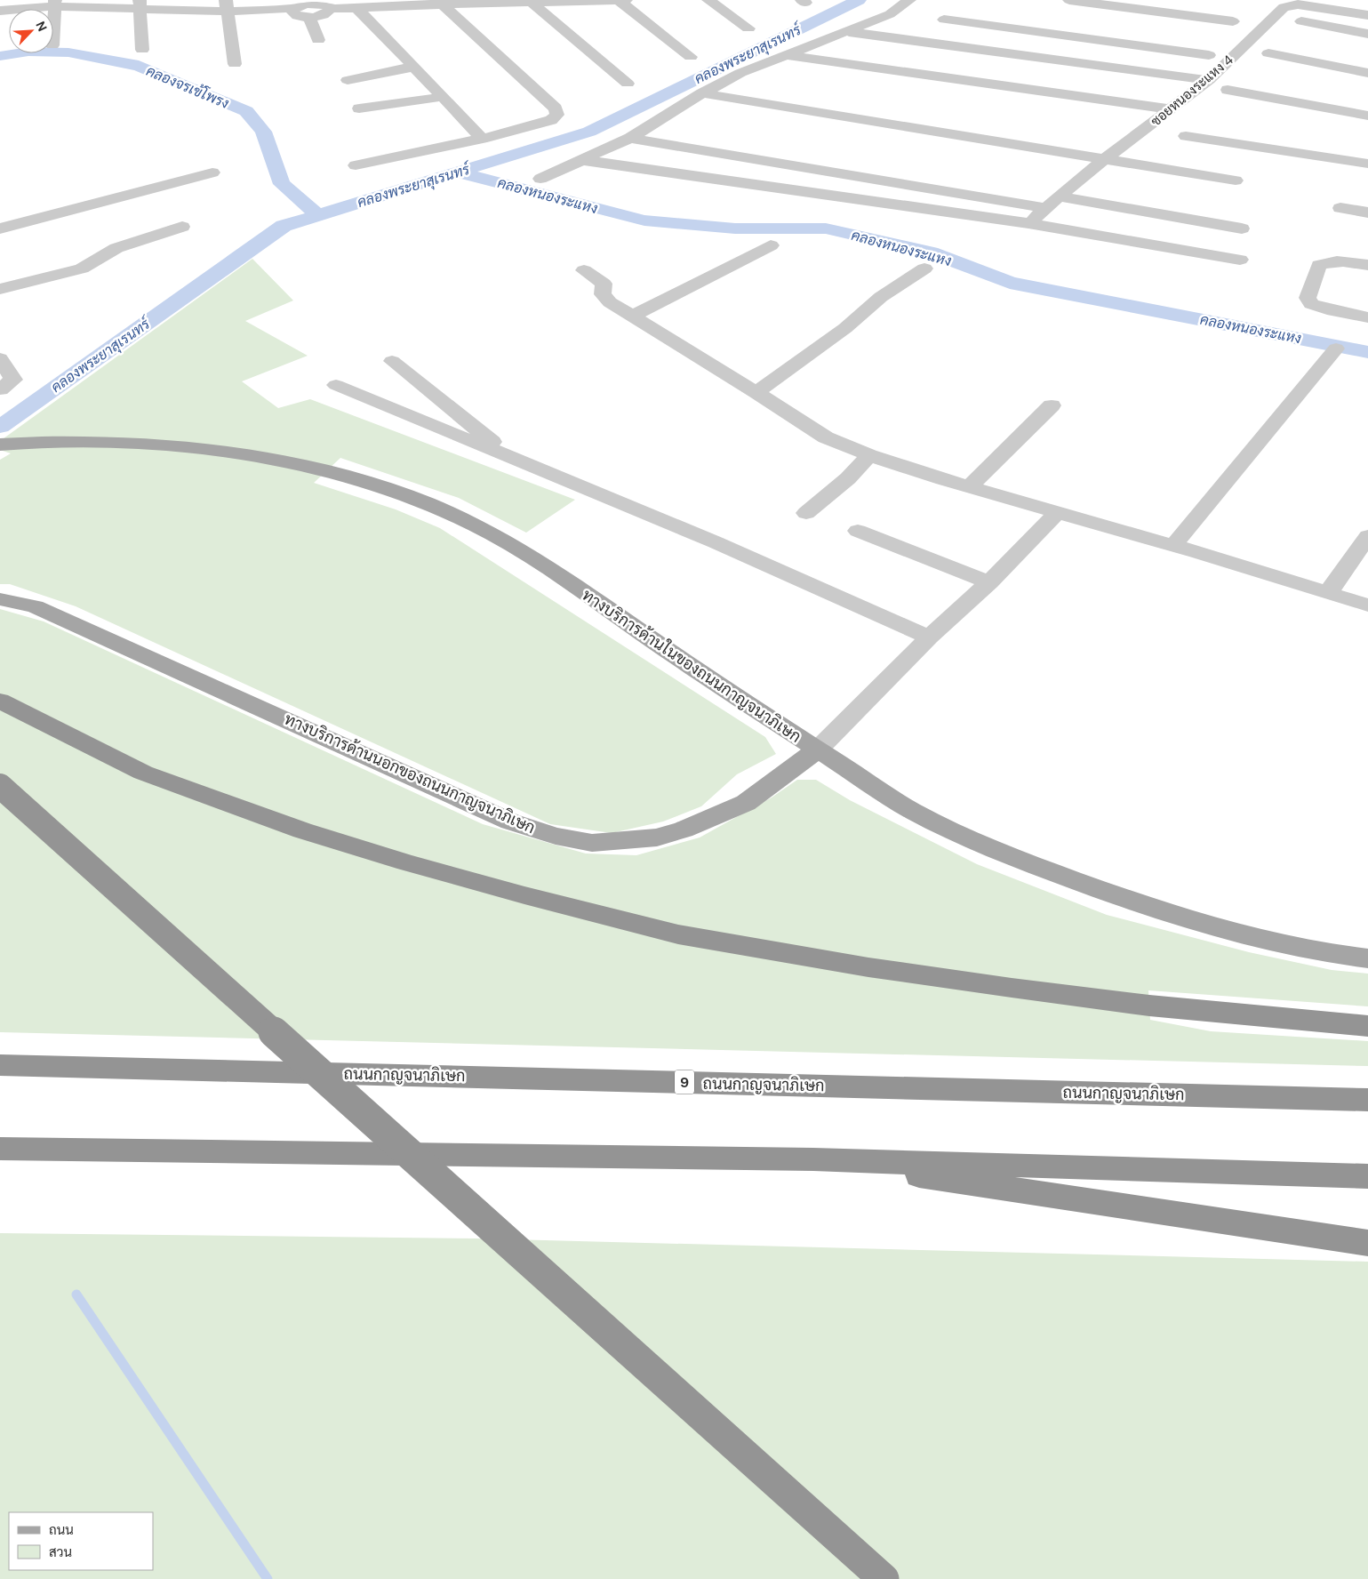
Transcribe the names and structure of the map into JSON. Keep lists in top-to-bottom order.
{
  "streets": {
    "highway": ["ถนนกาญจนาภิเษก", "9"],
    "main road": ["ทางบริการด้านในของถนนกาญจนาภิเษก", "ทางบริการด้านนอกของถนนกาญจนาภิเษก"],
    "street": ["ซอยหนองระแหง 4"]
  },
  "crossings": [
    ["ทางบริการด้านในของถนนกาญจนาภิเษก", "ทางบริการด้านนอกของถนนกาญจนาภิเษก"]
  ],
  "water": ["คลองพระยาสุเรนทร์", "คลองจรเข้โพรง", "คลองหนองระแหง"],
  "legend": ["ถนน", "สวน"],
  "north": "top right"
}
